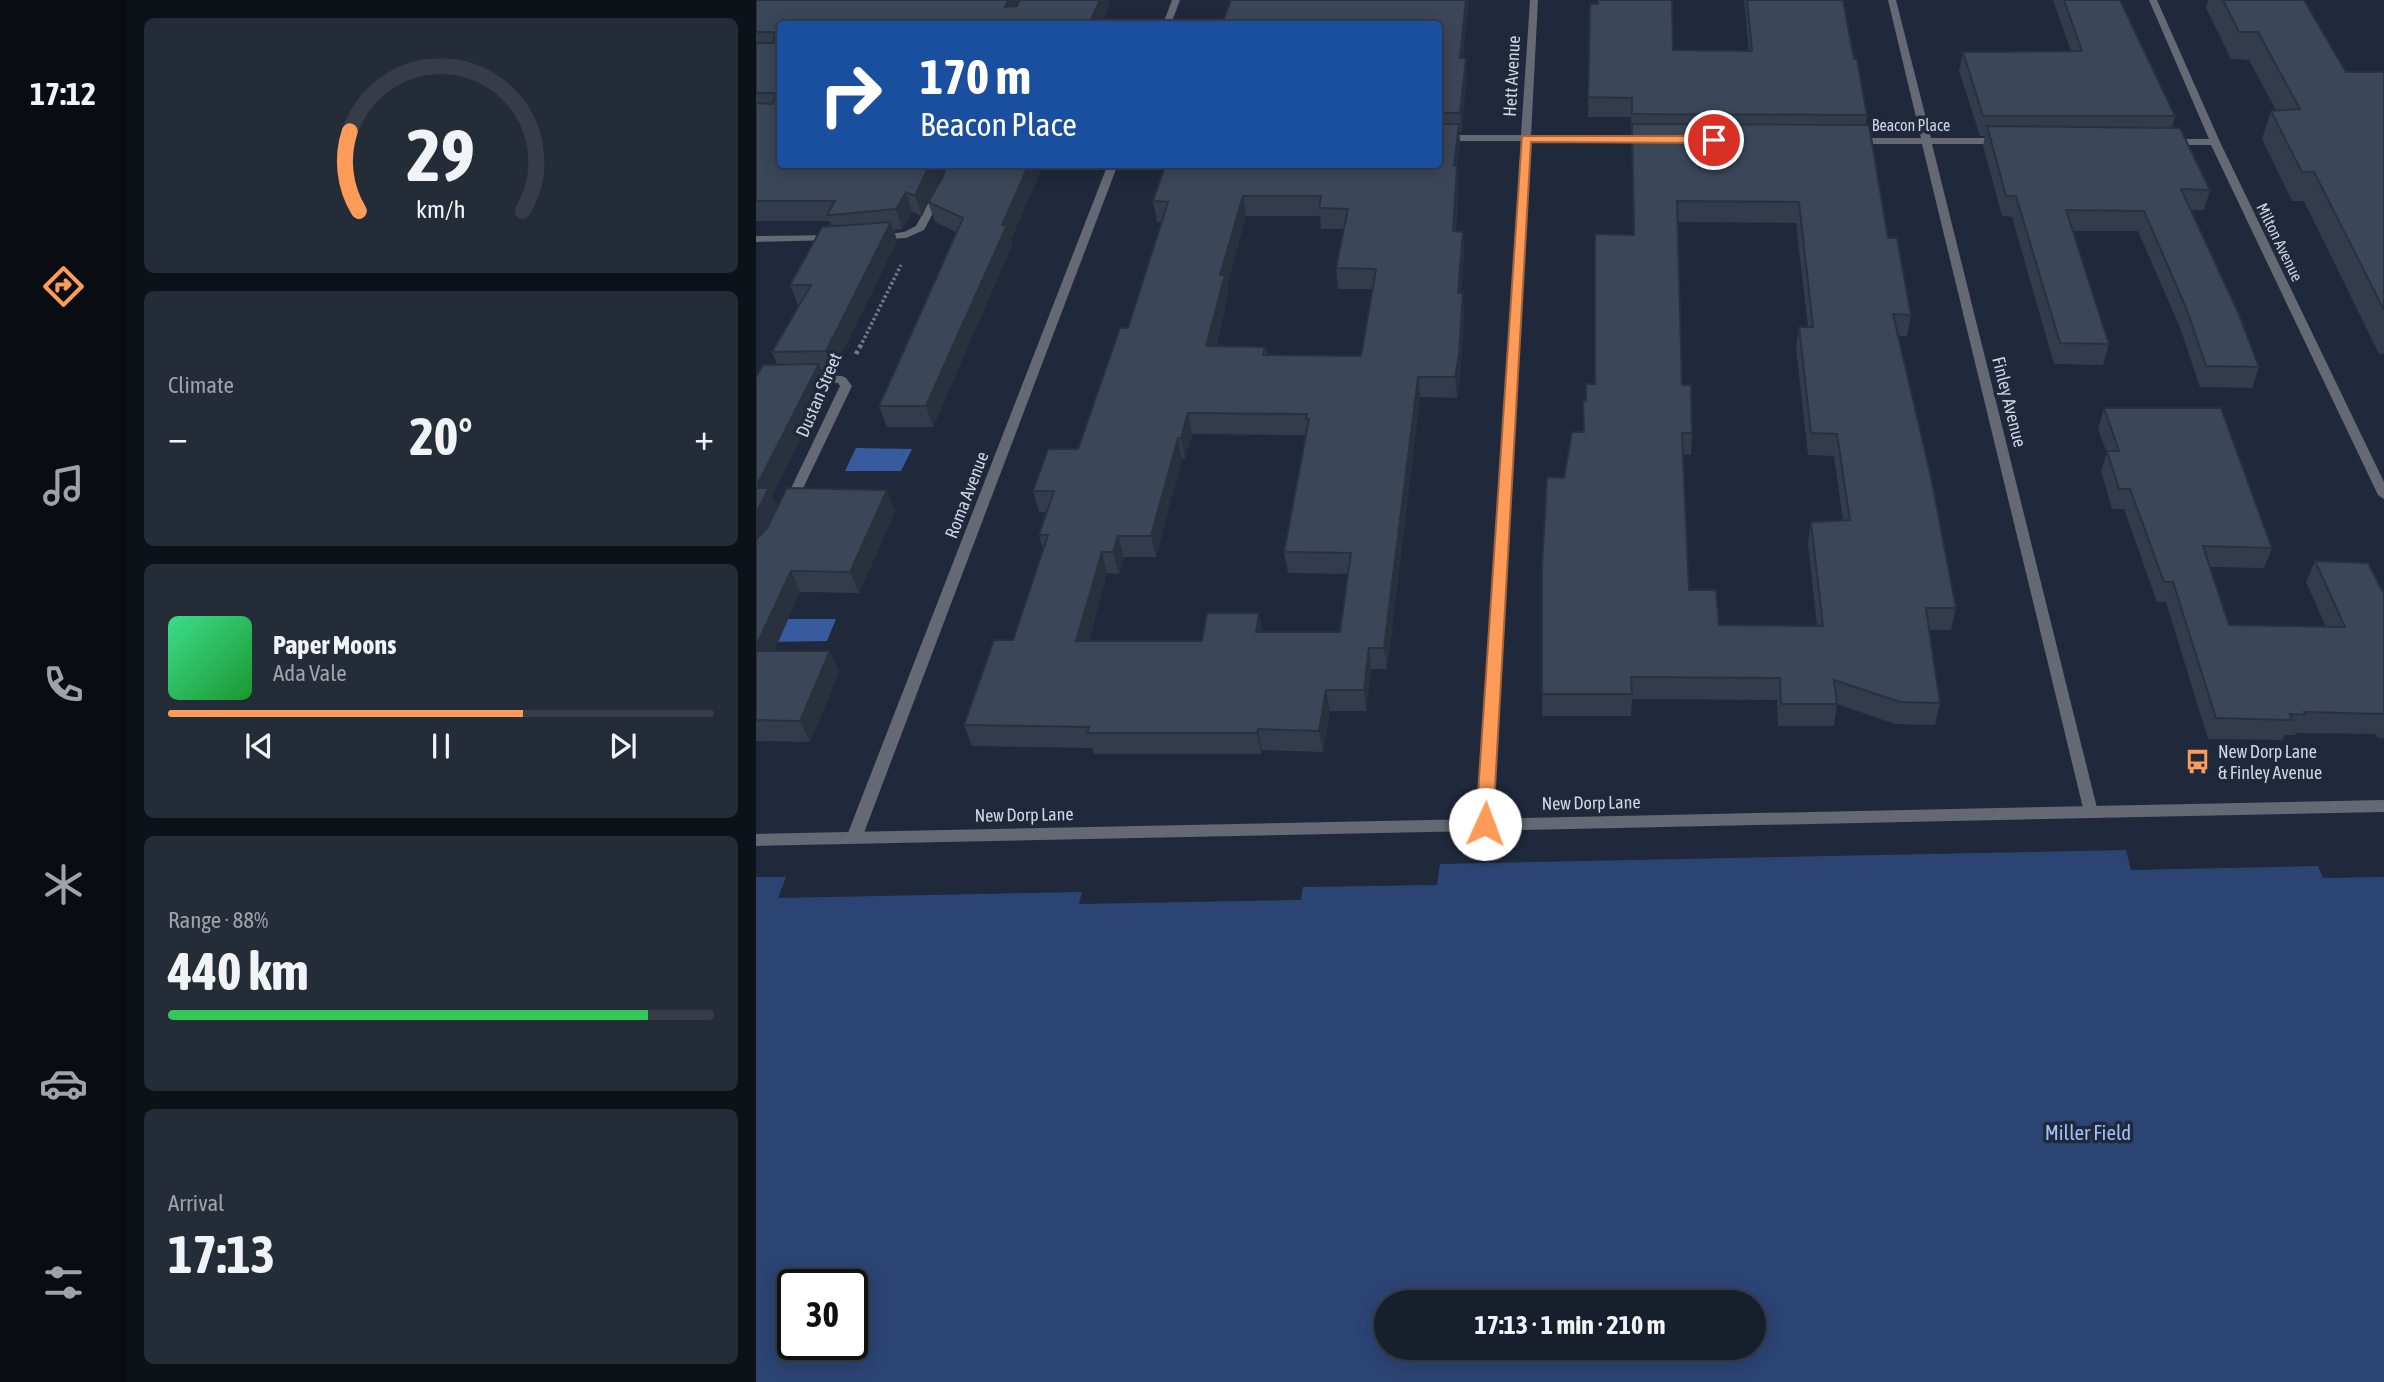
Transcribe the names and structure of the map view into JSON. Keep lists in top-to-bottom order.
{
  "streets": {
    "street": [
      "Hett Avenue",
      "Beacon Place",
      "Milton Avenue",
      "Dustan Street",
      "Finley Avenue",
      "Roma Avenue",
      "New Dorp Lane"
    ]
  },
  "crossings": [
    ["Hett Avenue", "New Dorp Lane"],
    ["Beacon Place", "Finley Avenue"],
    ["Finley Avenue", "New Dorp Lane"],
    ["Roma Avenue", "New Dorp Lane"]
  ],
  "parks": ["Miller Field"],
  "places": {
    "bus stop": ["New Dorp Lane & Finley Avenue"]
  },
  "page": {
    "tabs": "17:12",
    "turn": ["170 m", "Beacon Place"],
    "tile": [
      "Climate",
      ["Range · 88%", "440 km"],
      ["Arrival", "17:13"]
    ],
    "heat": ["−", "20°", "+"],
    "song": ["Paper Moons", "Ada Vale"],
    "limit": "30",
    "trip": "17:13 · 1 min · 210 m",
    "gauge": ["29", "km/h"]
  }
}
